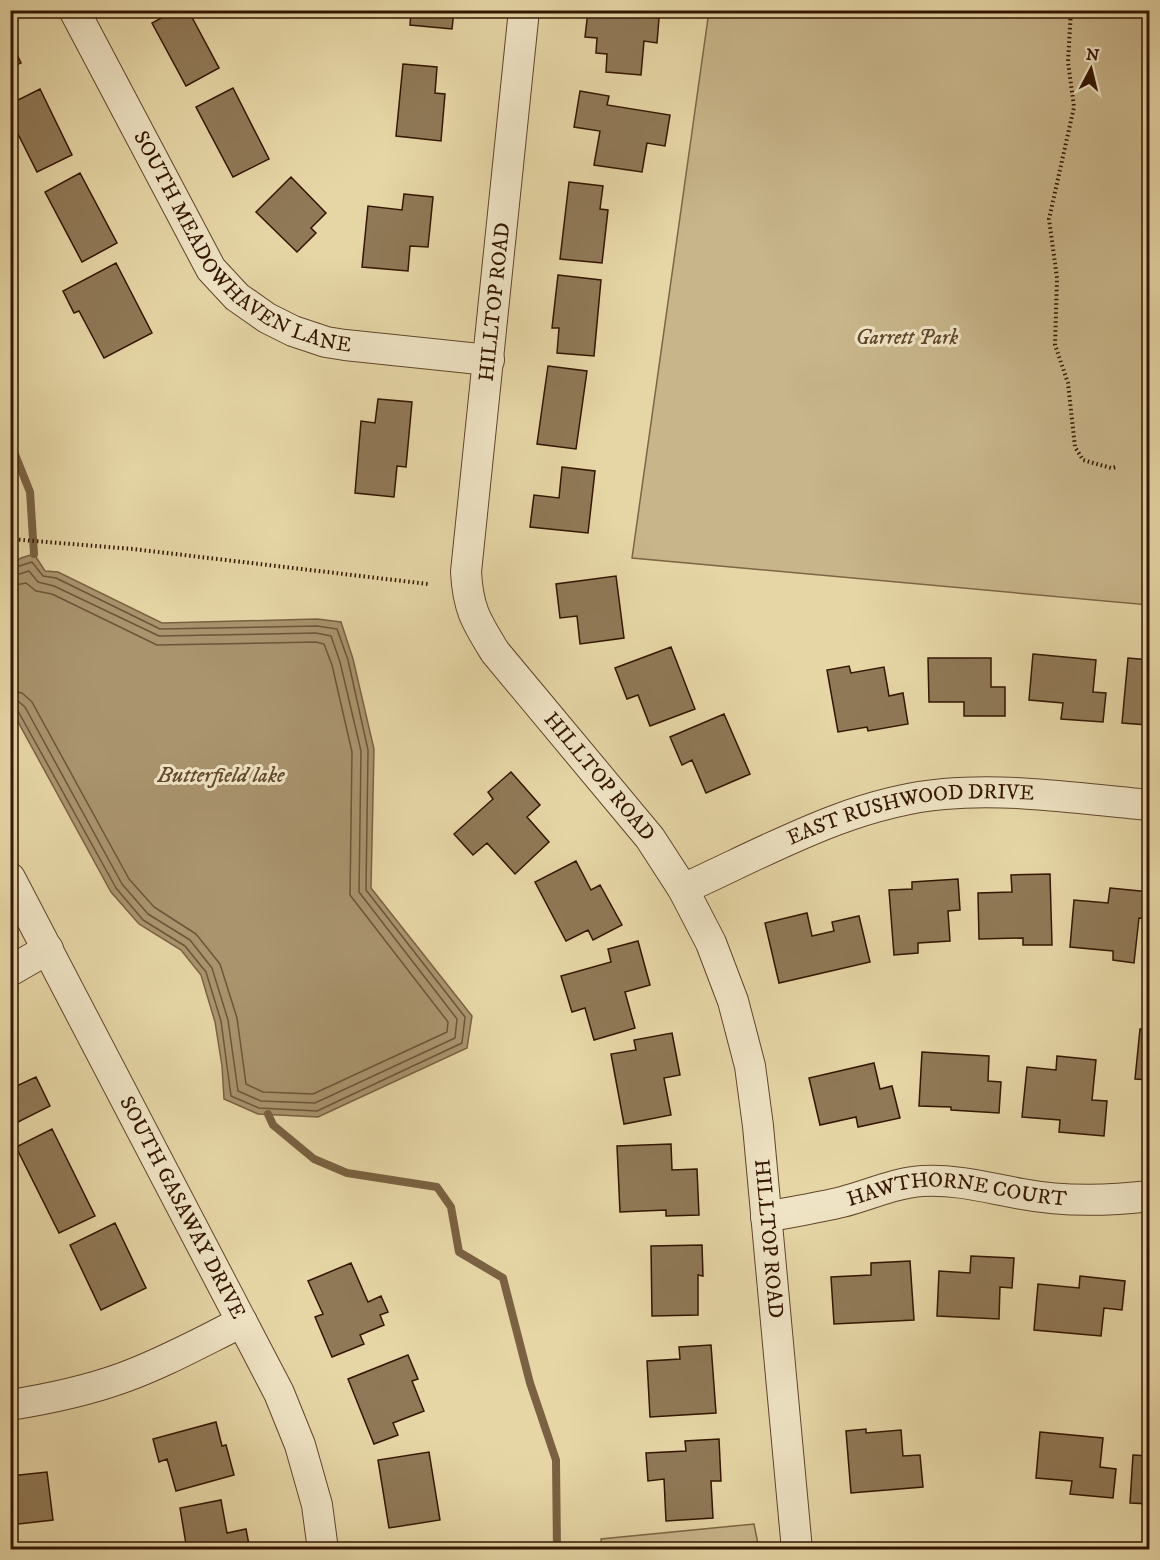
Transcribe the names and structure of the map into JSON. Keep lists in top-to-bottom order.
{
  "streets": {
    "street": [
      "SOUTH MEADOWHAVEN LANE",
      "HILLTOP ROAD",
      "EAST RUSHWOOD DRIVE",
      "HAWTHORNE COURT",
      "SOUTH GASAWAY DRIVE"
    ]
  },
  "crossings": [
    ["SOUTH MEADOWHAVEN LANE", "HILLTOP ROAD"],
    ["HILLTOP ROAD", "EAST RUSHWOOD DRIVE"],
    ["HILLTOP ROAD", "HAWTHORNE COURT"]
  ],
  "water": ["Butterfield lake"],
  "parks": ["Garrett Park"],
  "north": "top"
}
